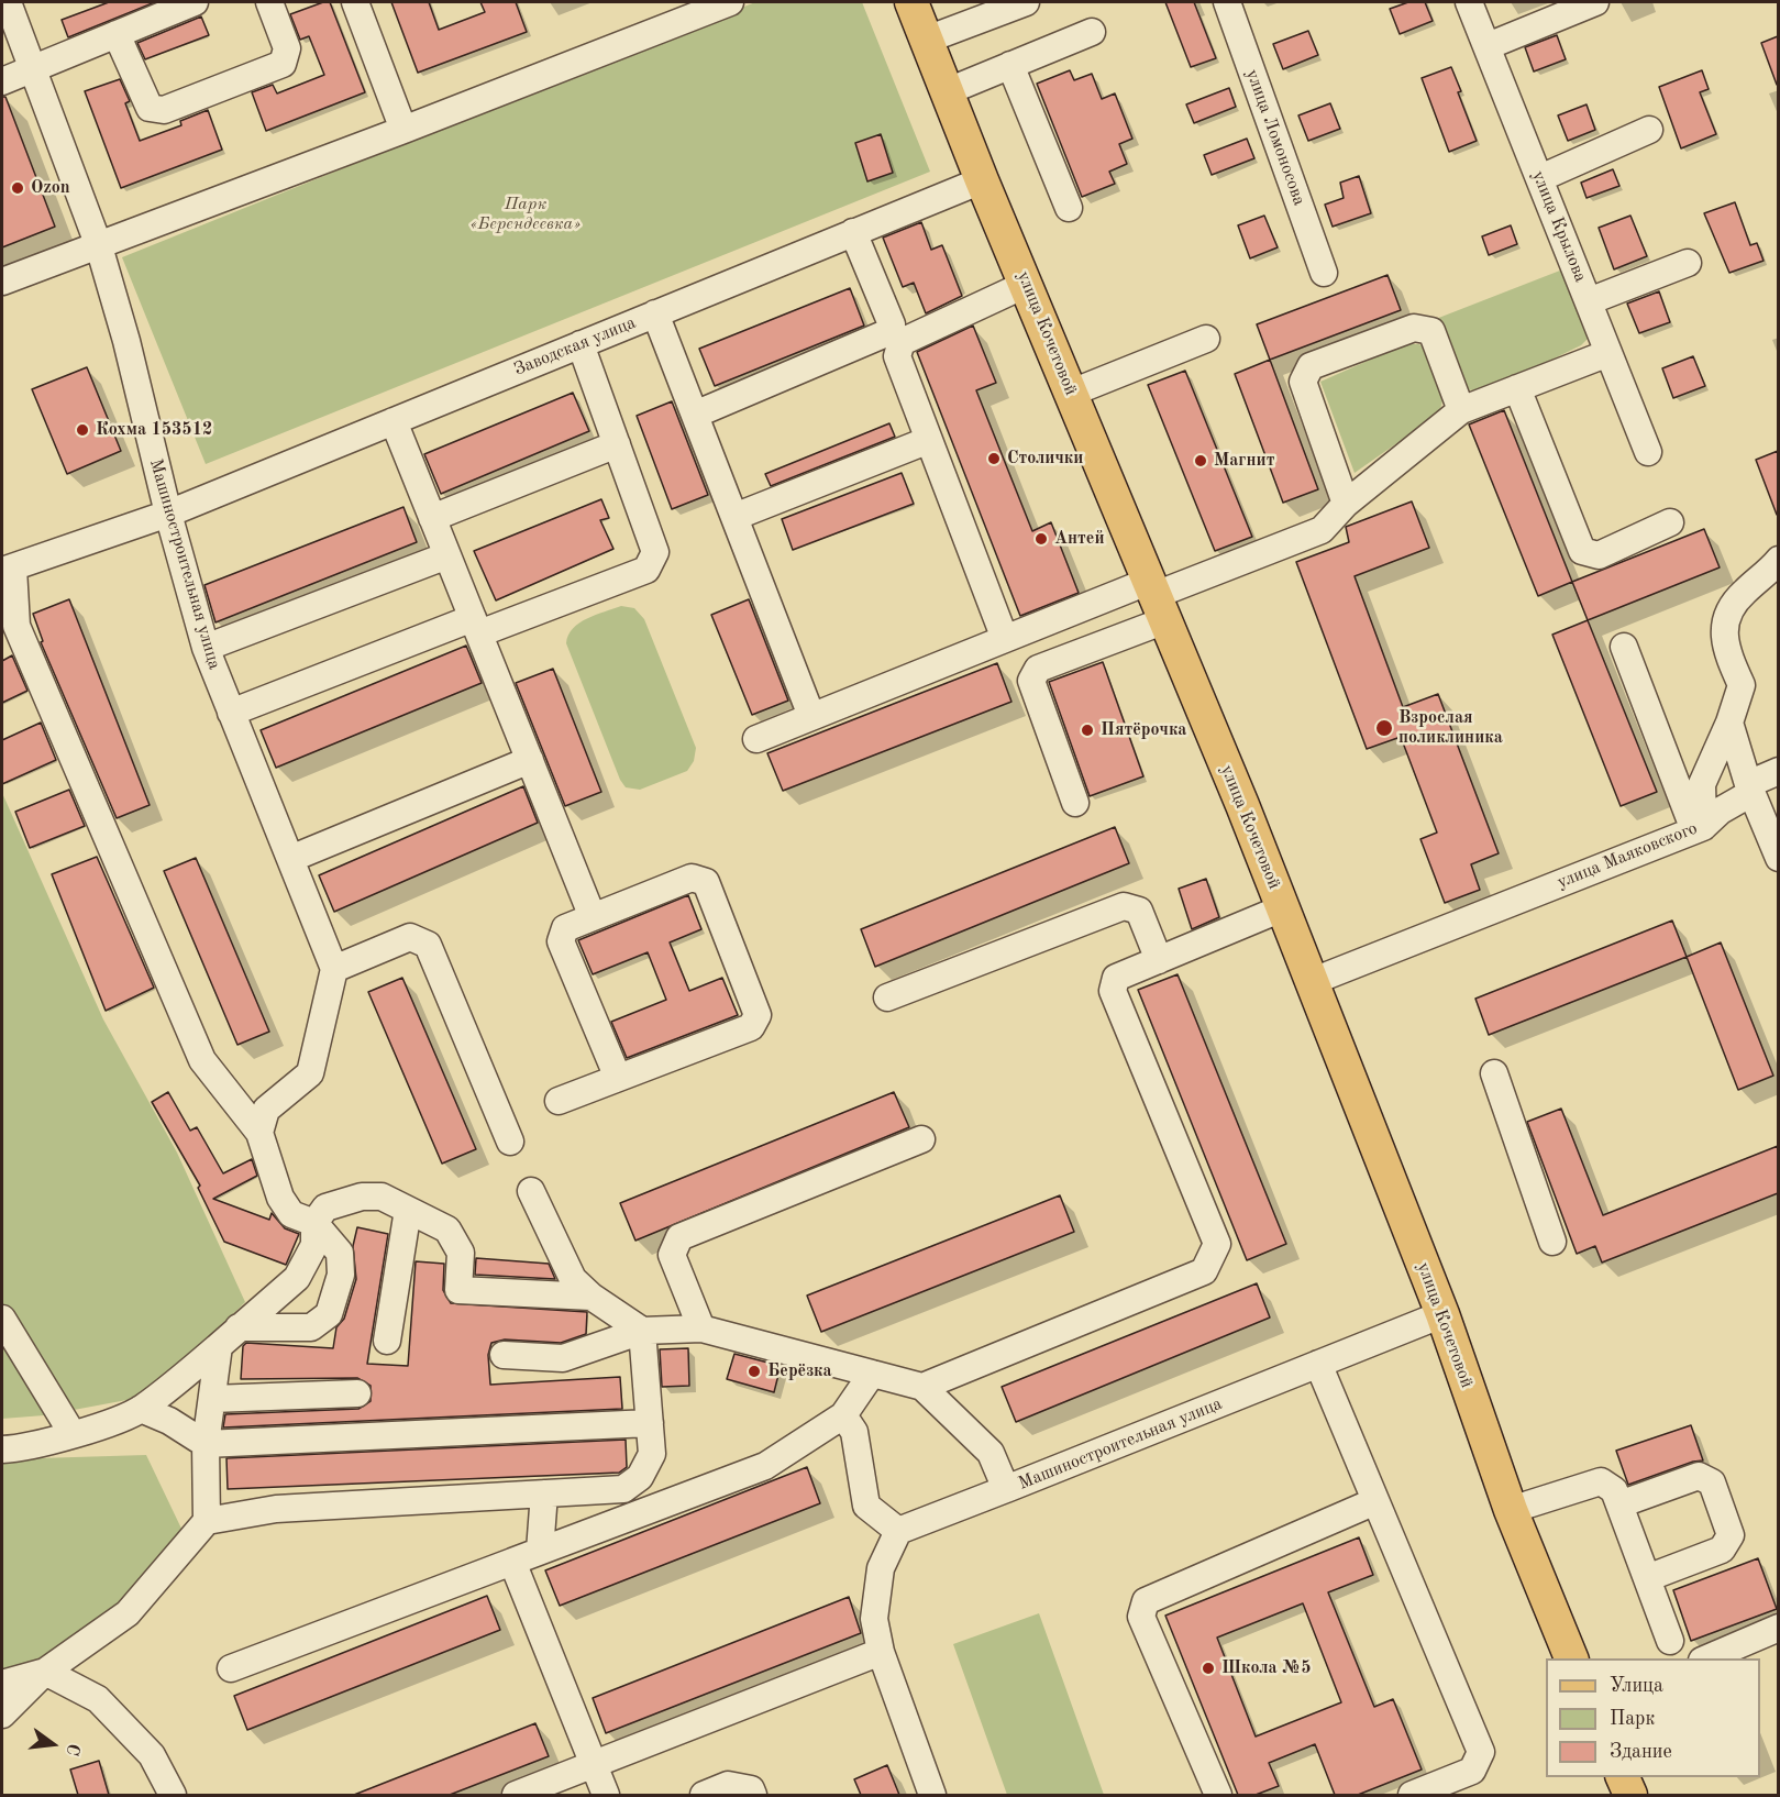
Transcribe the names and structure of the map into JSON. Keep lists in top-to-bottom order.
{
  "streets": {
    "main road": ["улица Кочетовой"],
    "street": [
      "улица Ломоносова",
      "улица Крылова",
      "Заводская улица",
      "Машиностроительная улица",
      "улица Маяковского"
    ]
  },
  "crossings": [
    ["улица Кочетовой", "Заводская улица"],
    ["улица Кочетовой", "Машиностроительная улица"],
    ["улица Кочетовой", "улица Маяковского"],
    ["Заводская улица", "Машиностроительная улица"]
  ],
  "parks": ["Парк «Берендеевка»"],
  "places": [
    "Ozon",
    "Кохма 153512",
    "Столички",
    "Магнит",
    "Антей",
    "Взрослая поликлиника",
    "Пятёрочка",
    "Берёзка",
    "Школа №5"
  ],
  "legend": ["Улица", "Парк", "Здание"],
  "north": "right"
}
